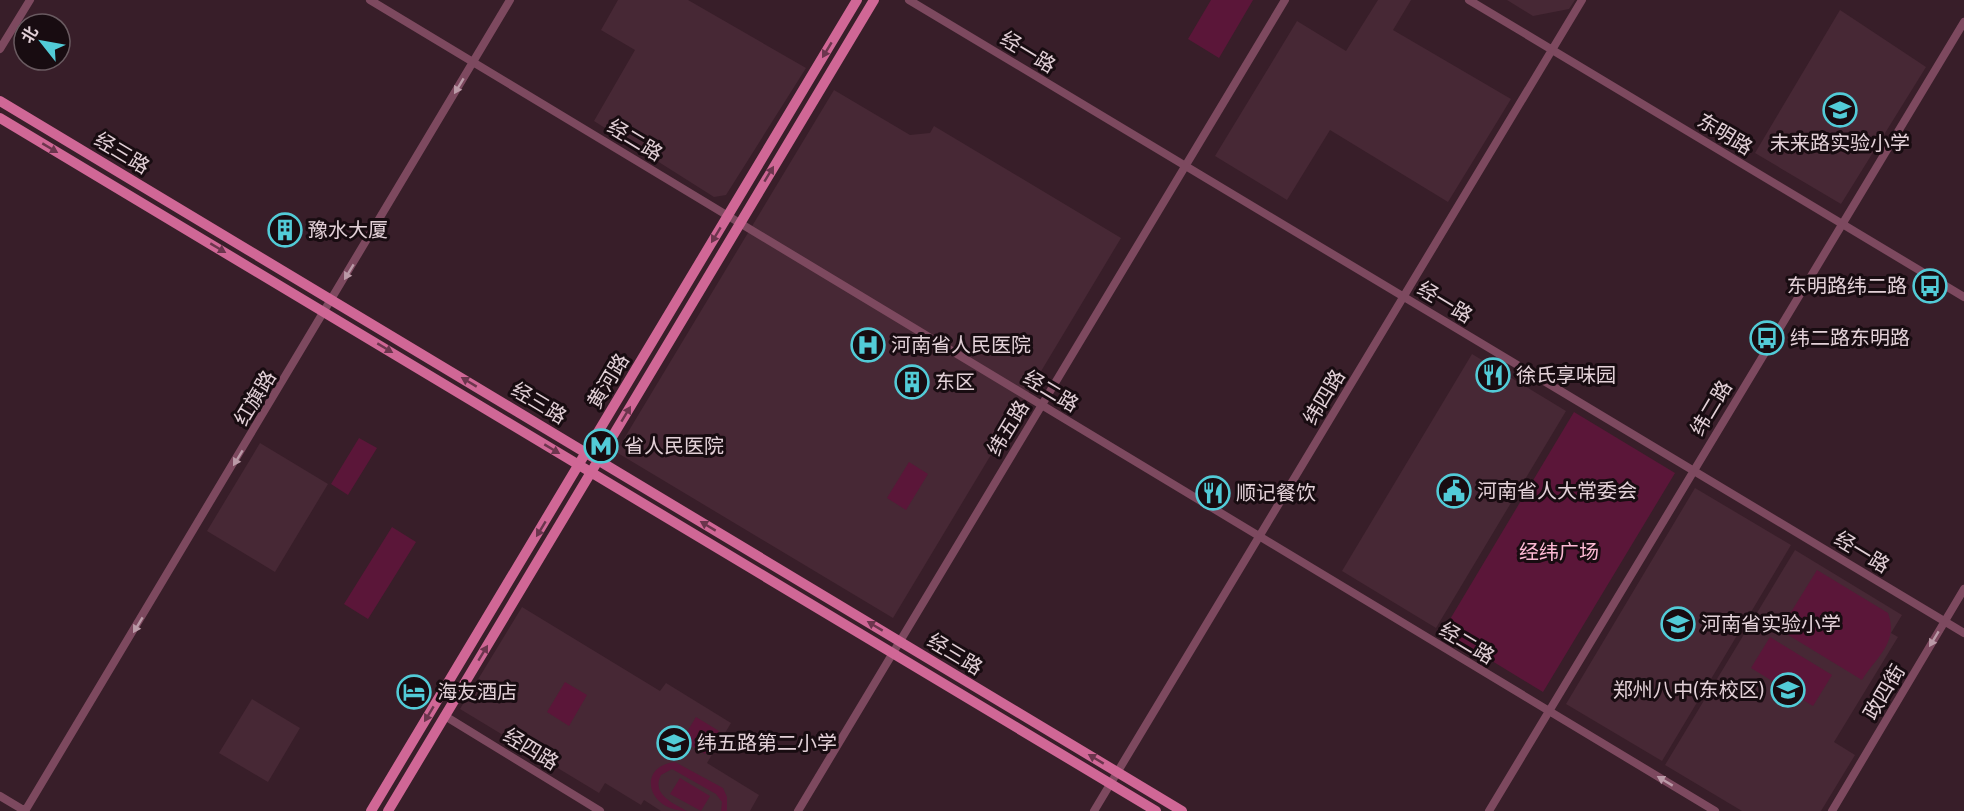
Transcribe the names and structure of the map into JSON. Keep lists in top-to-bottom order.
{
  "streets": {
    "main road": ["经三路", "黄河路"],
    "street": [
      "经一路",
      "东明路",
      "经二路",
      "纬四路",
      "红旗路",
      "纬二路",
      "纬五路",
      "政四街",
      "经四路"
    ]
  },
  "crossings": [
    ["经一路", "纬四路"],
    ["经一路", "纬二路"],
    ["经一路", "纬五路"],
    ["经一路", "政四街"],
    ["东明路", "纬四路"],
    ["东明路", "纬二路"],
    ["经二路", "黄河路"],
    ["经二路", "纬四路"],
    ["经二路", "红旗路"],
    ["经二路", "纬二路"],
    ["经二路", "纬五路"],
    ["经三路", "黄河路"],
    ["经三路", "纬四路"],
    ["经三路", "红旗路"],
    ["经三路", "纬五路"],
    ["黄河路", "经四路"]
  ],
  "one_way": ["红旗路", "政四街"],
  "parks": ["经纬广场"],
  "places": {
    "school or university": [
      "未来路实验小学",
      "河南省实验小学",
      "郑州八中(东校区)",
      "纬五路第二小学"
    ],
    "building": ["豫水大厦", "东区"],
    "bus stop": ["东明路纬二路", "纬二路东明路"],
    "hospital": ["河南省人民医院"],
    "restaurant": ["徐氏享味园", "顺记餐饮"],
    "metro station": ["省人民医院"],
    "public building": ["河南省人大常委会"],
    "hotel": ["海友酒店"]
  },
  "north": "top left"
}
